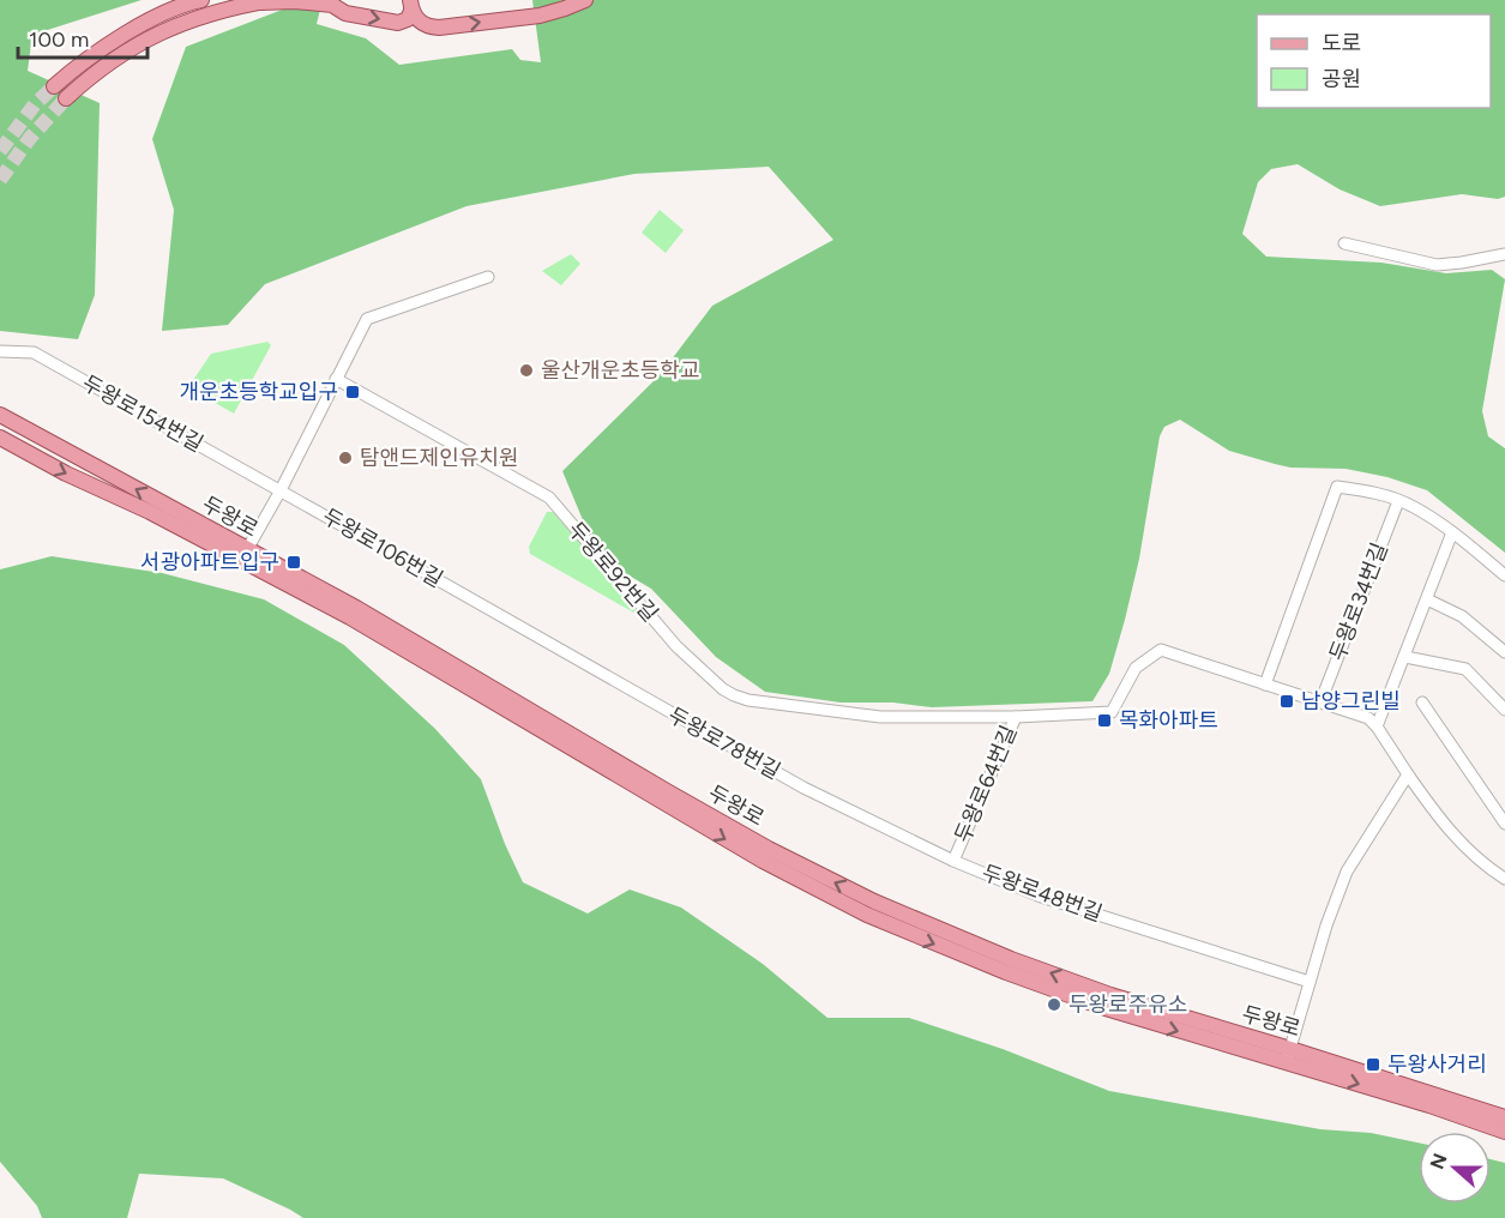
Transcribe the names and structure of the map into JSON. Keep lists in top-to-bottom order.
{
  "streets": {
    "main road": ["두왕로"],
    "street": [
      "두왕로154번길",
      "두왕로106번길",
      "두왕로92번길",
      "두왕로34번길",
      "두왕로78번길",
      "두왕로64번길",
      "두왕로48번길"
    ]
  },
  "crossings": [
    ["두왕로154번길", "두왕로106번길"],
    ["두왕로106번길", "두왕로78번길"],
    ["두왕로92번길", "두왕로64번길"],
    ["두왕로78번길", "두왕로64번길"],
    ["두왕로64번길", "두왕로48번길"]
  ],
  "places": {
    "other": ["울산개운초등학교", "탐앤드제인유치원", "두왕로주유소"],
    "transit": [
      "개운초등학교입구",
      "서광아파트입구",
      "남양그린빌",
      "목화아파트",
      "두왕사거리"
    ]
  },
  "legend": ["도로", "공원"],
  "scale_bar": "100 m",
  "north": "left"
}
